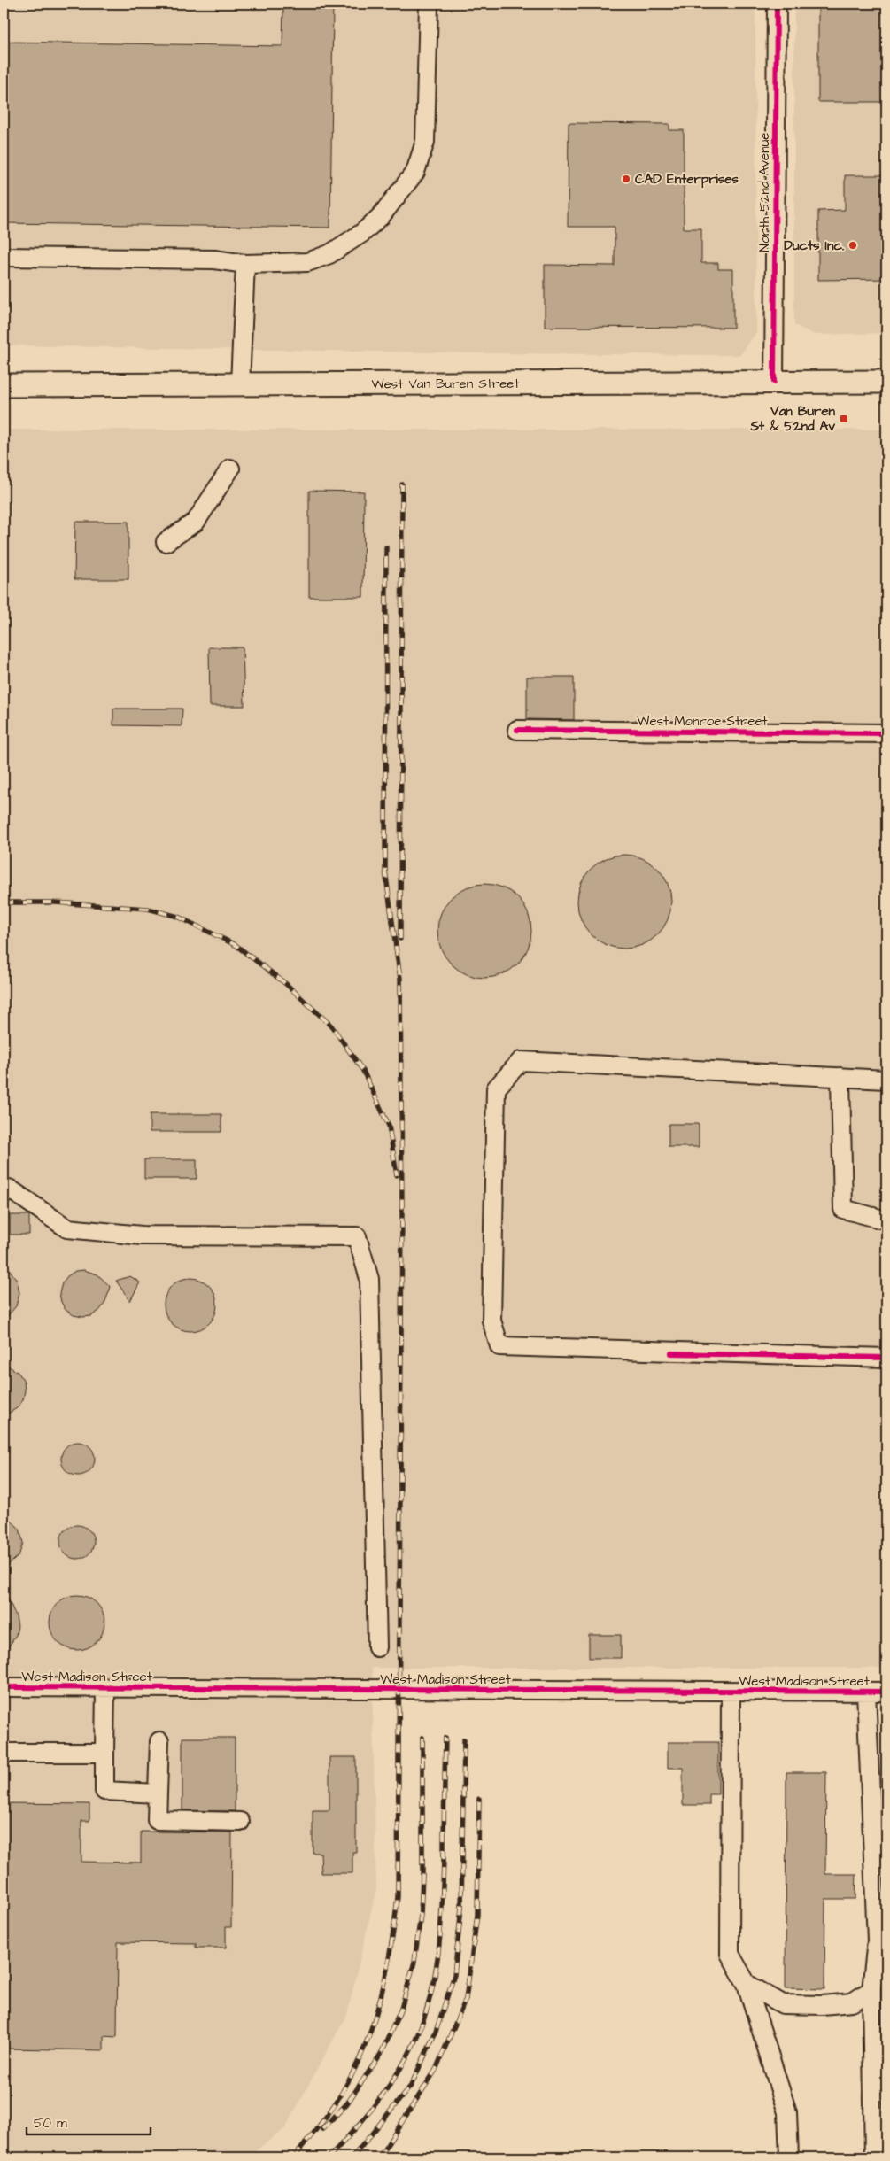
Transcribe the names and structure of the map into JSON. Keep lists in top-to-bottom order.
{
  "streets": {
    "main road": ["West Van Buren Street"],
    "street": ["North 52nd Avenue", "West Monroe Street", "West Madison Street"]
  },
  "crossings": [
    ["North 52nd Avenue", "West Van Buren Street"]
  ],
  "places": {
    "other": ["CAD Enterprises", "Ducts Inc."],
    "transit": ["Van Buren St & 52nd Av"]
  },
  "scale_bar": "50 m"
}
